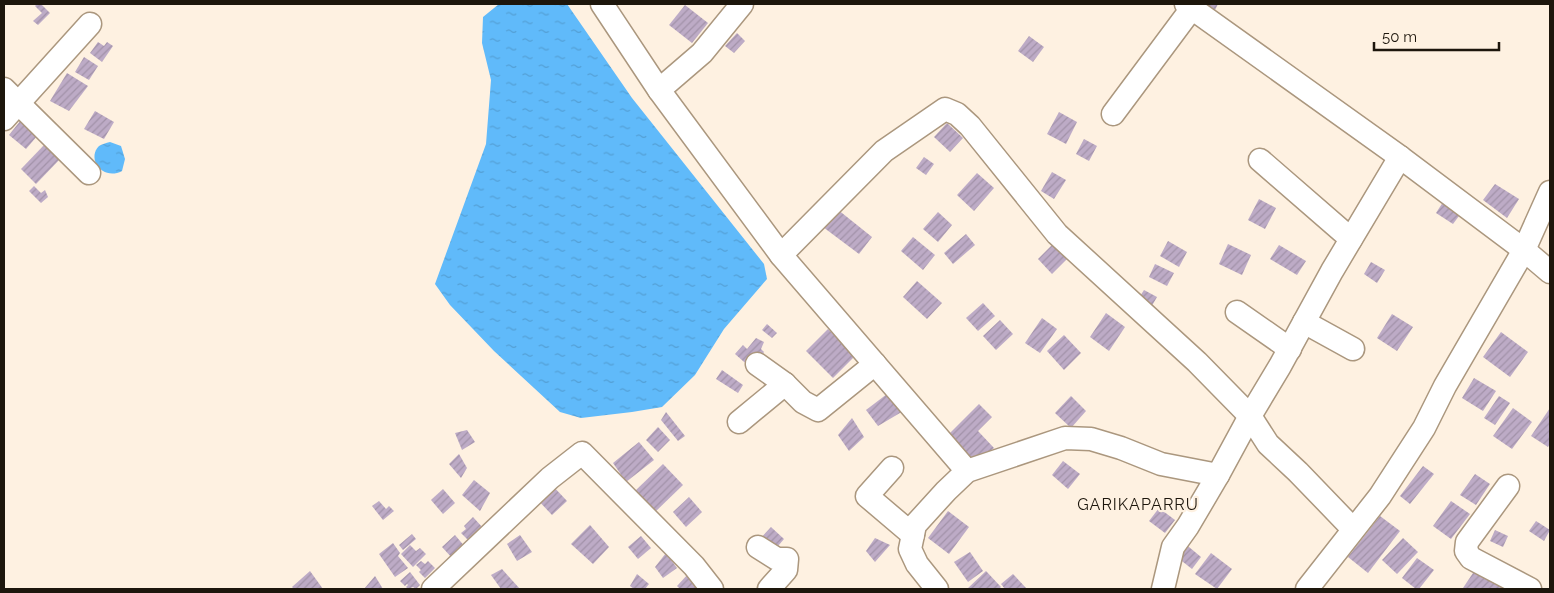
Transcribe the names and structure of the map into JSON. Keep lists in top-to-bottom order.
{
  "districts": ["GARIKAPARRU"],
  "scale_bar": "50 m"
}
